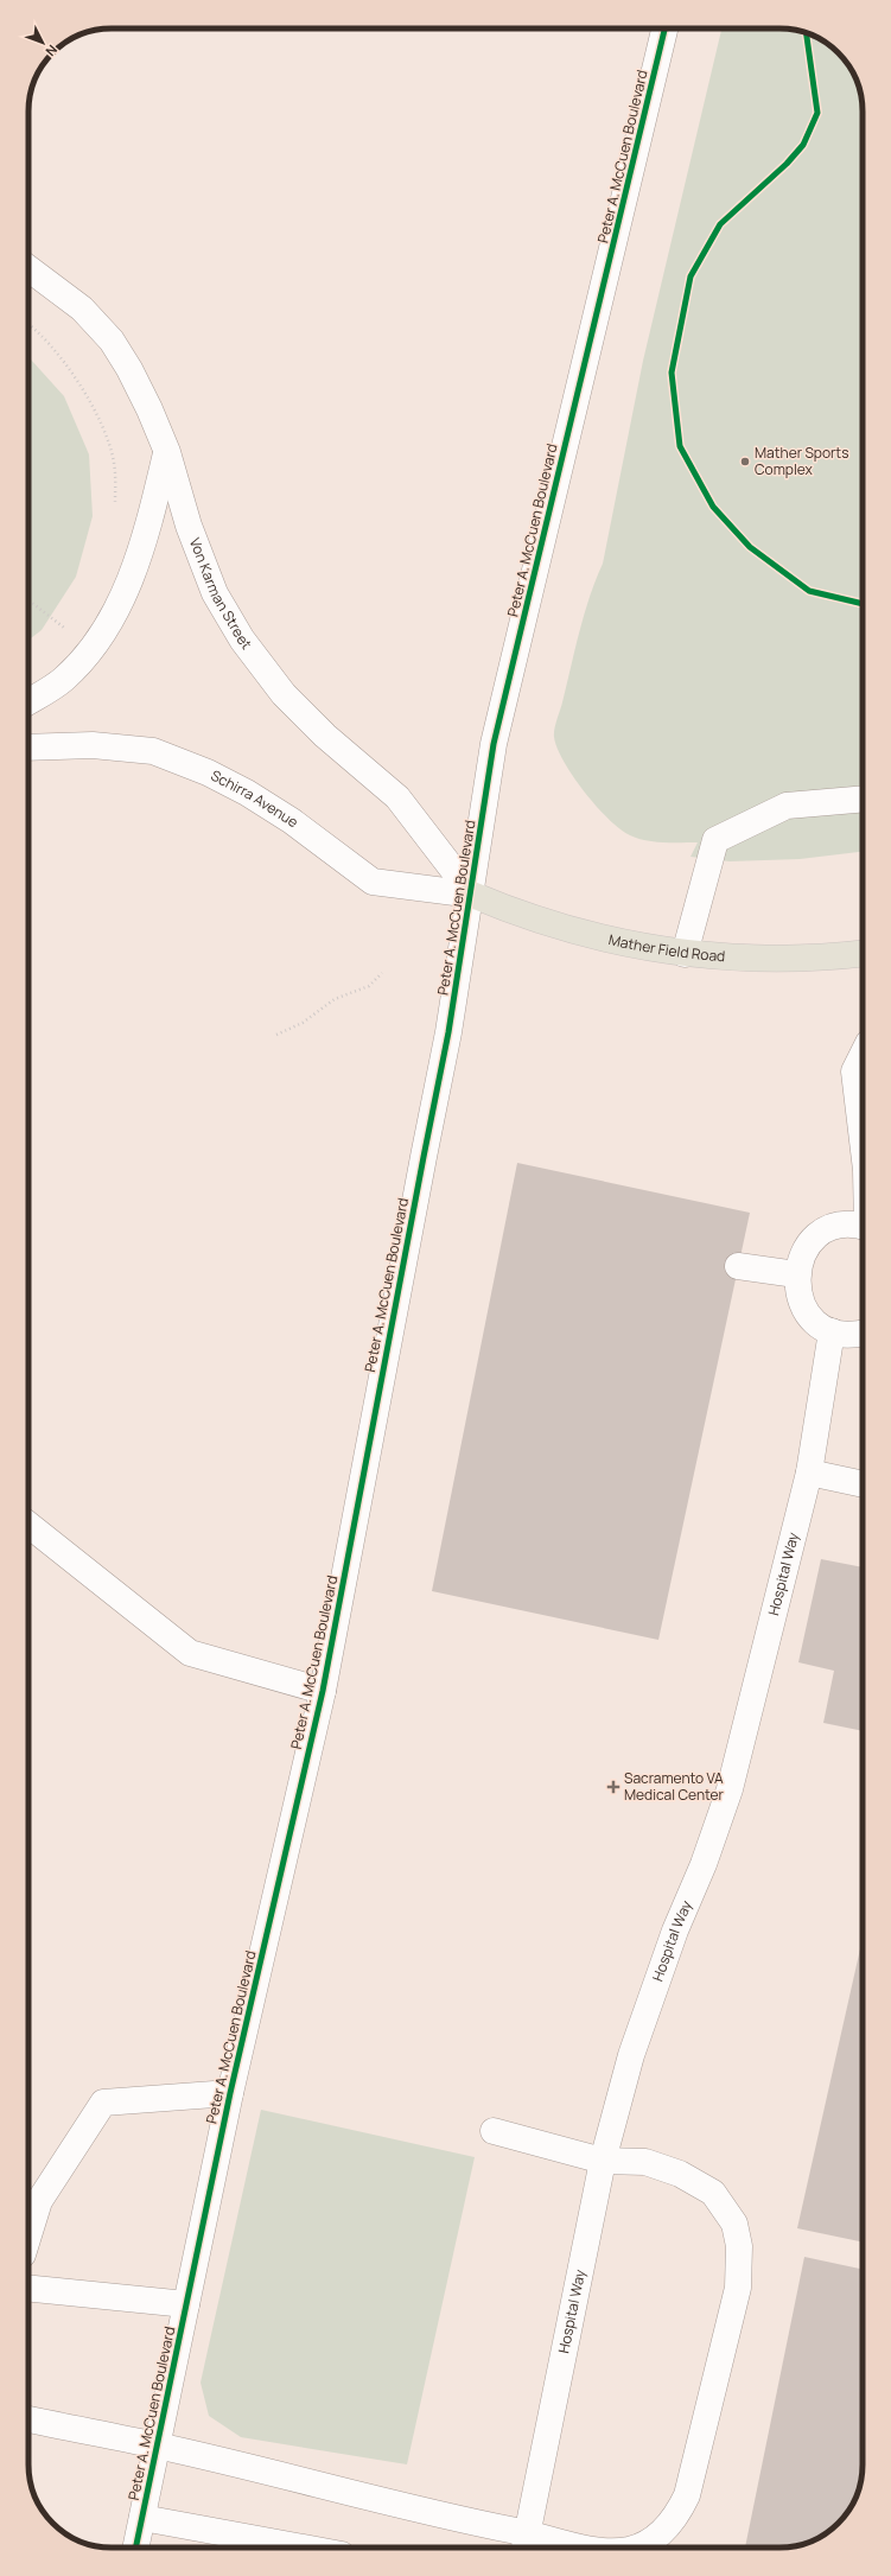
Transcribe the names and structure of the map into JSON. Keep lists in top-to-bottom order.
{
  "streets": {
    "main road": ["Mather Field Road"],
    "street": [
      "Peter A. McCuen Boulevard",
      "Von Karman Street",
      "Schirra Avenue",
      "Hospital Way"
    ]
  },
  "crossings": [
    ["Peter A. McCuen Boulevard", "Von Karman Street"],
    ["Peter A. McCuen Boulevard", "Schirra Avenue"],
    ["Peter A. McCuen Boulevard", "Mather Field Road"],
    ["Von Karman Street", "Schirra Avenue"],
    ["Von Karman Street", "Mather Field Road"],
    ["Schirra Avenue", "Mather Field Road"]
  ],
  "places": {
    "other": ["Mather Sports Complex"],
    "health": ["Sacramento VA Medical Center"]
  },
  "north": "bottom right"
}
